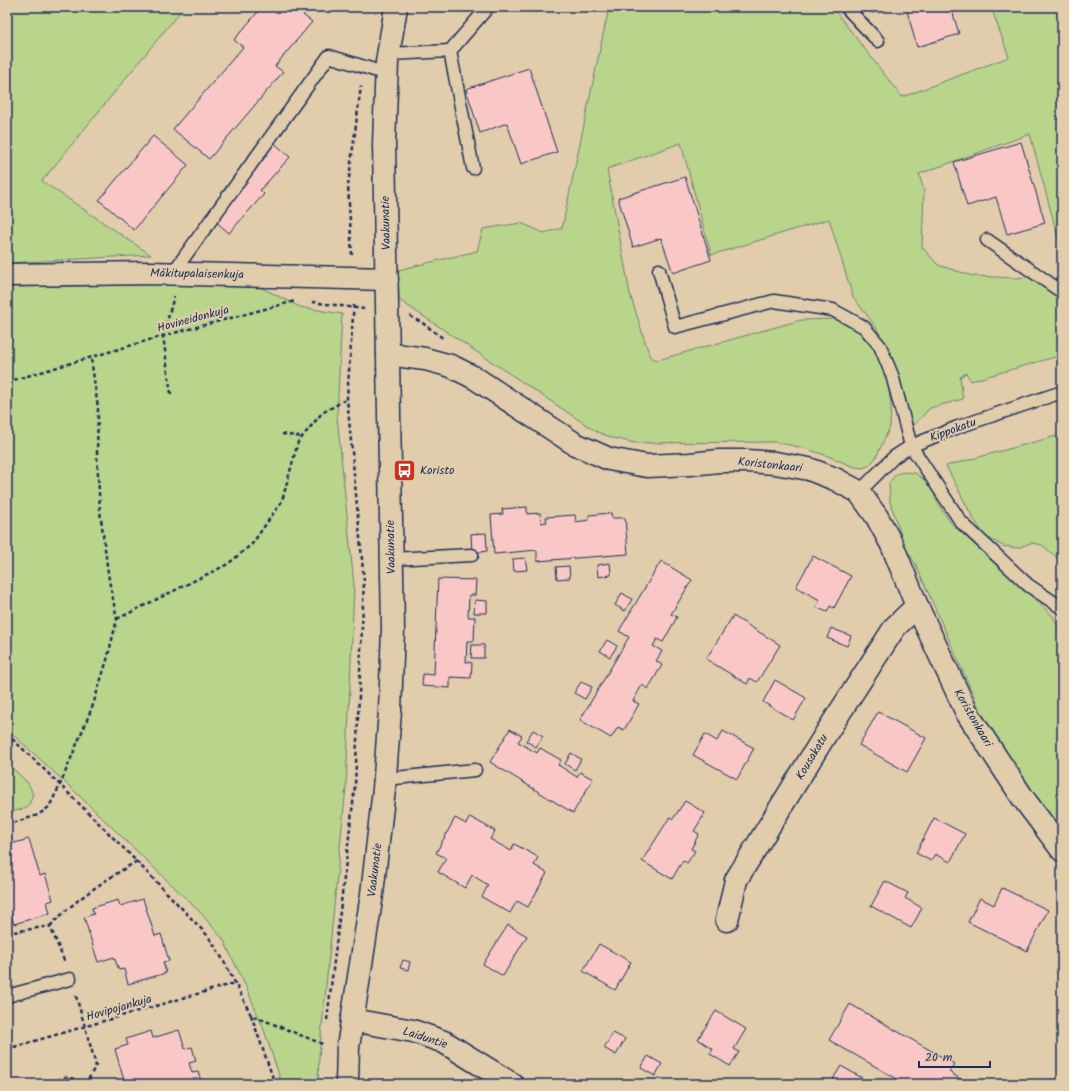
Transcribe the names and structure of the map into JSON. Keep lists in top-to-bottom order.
{
  "streets": {
    "street": [
      "Vaakunatie",
      "Mäkitupalaisenkuja",
      "Koristonkaari",
      "Kousakatu",
      "Laiduntie"
    ],
    "lane": ["Kippokatu"],
    "path": ["Hovineidonkuja", "Hovipojankuja"]
  },
  "crossings": [
    ["Vaakunatie", "Mäkitupalaisenkuja"],
    ["Vaakunatie", "Koristonkaari"],
    ["Vaakunatie", "Laiduntie"],
    ["Kippokatu", "Koristonkaari"],
    ["Koristonkaari", "Kousakatu"]
  ],
  "places": {
    "bus stop": ["Koristo"]
  },
  "scale_bar": "20 m"
}
